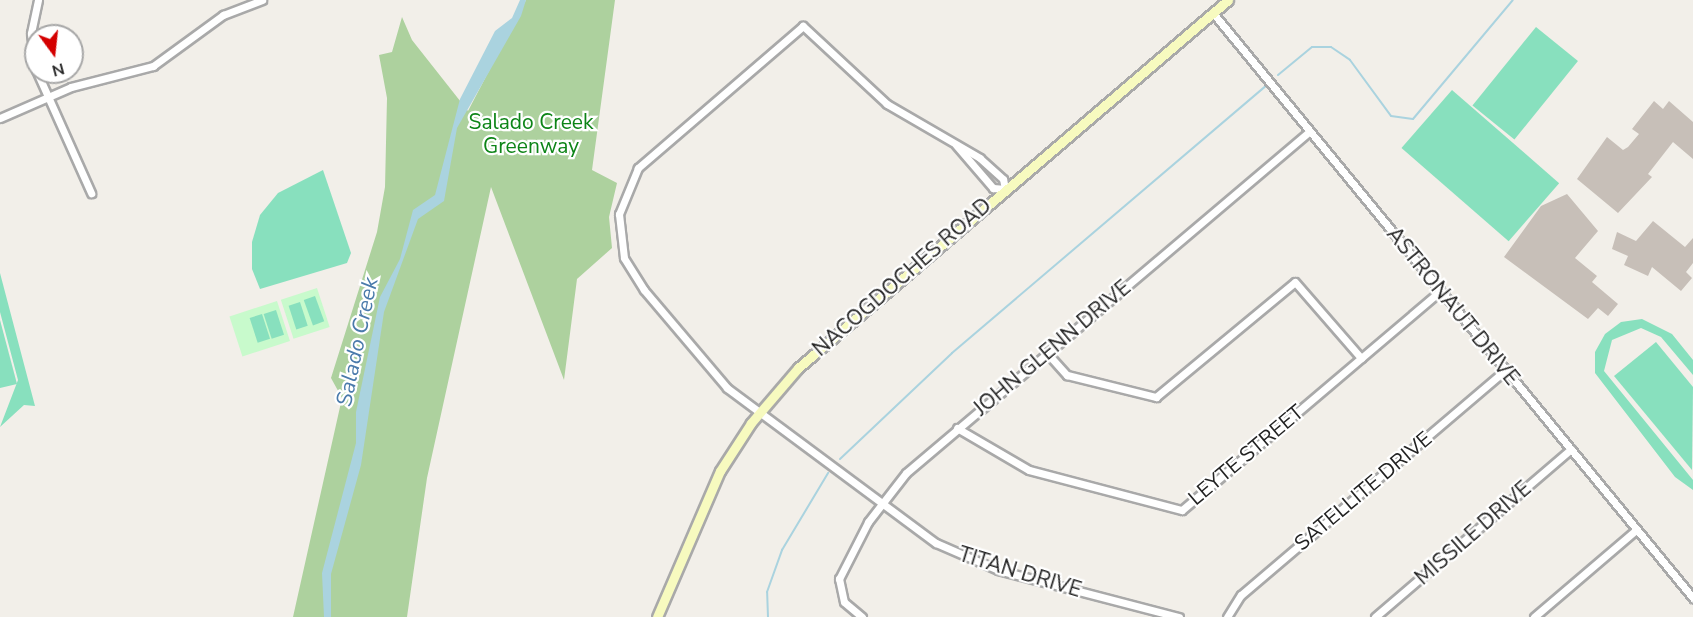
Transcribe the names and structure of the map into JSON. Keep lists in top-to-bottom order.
{
  "streets": {
    "main road": ["NACOGDOCHES ROAD"],
    "street": [
      "ASTRONAUT DRIVE",
      "JOHN GLENN DRIVE",
      "LEYTE STREET",
      "SATELLITE DRIVE",
      "MISSILE DRIVE",
      "TITAN DRIVE"
    ]
  },
  "crossings": [
    ["NACOGDOCHES ROAD", "ASTRONAUT DRIVE"],
    ["NACOGDOCHES ROAD", "TITAN DRIVE"],
    ["ASTRONAUT DRIVE", "JOHN GLENN DRIVE"],
    ["ASTRONAUT DRIVE", "LEYTE STREET"],
    ["ASTRONAUT DRIVE", "SATELLITE DRIVE"],
    ["ASTRONAUT DRIVE", "MISSILE DRIVE"],
    ["JOHN GLENN DRIVE", "LEYTE STREET"],
    ["JOHN GLENN DRIVE", "TITAN DRIVE"]
  ],
  "water": ["Salado Creek"],
  "parks": ["Salado Creek Greenway"],
  "north": "bottom"
}
